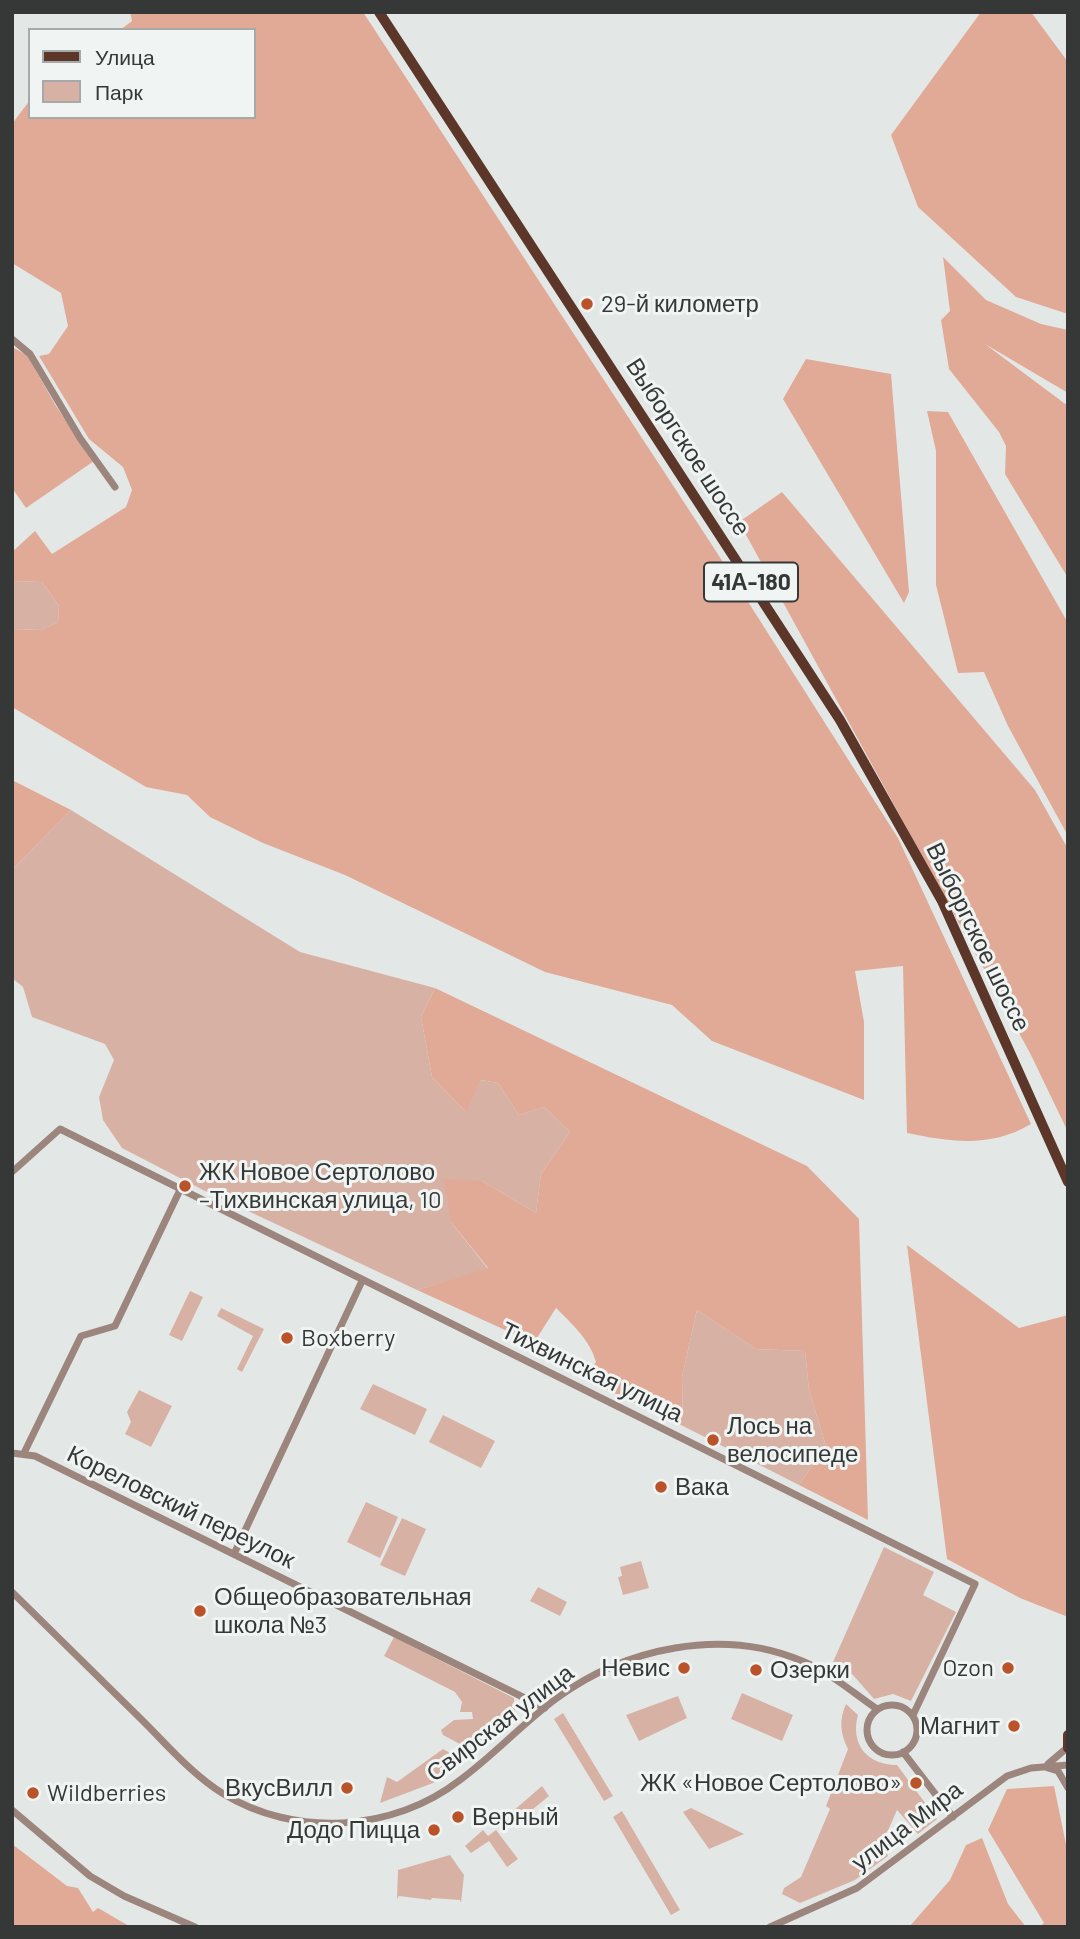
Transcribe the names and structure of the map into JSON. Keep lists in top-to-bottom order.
{
  "streets": {
    "main road": ["Выборгское шоссе", "41А-180"],
    "street": [
      "Тихвинская улица",
      "Кореловский переулок",
      "Свирская улица",
      "улица Мира"
    ]
  },
  "crossings": [
    ["Тихвинская улица", "Свирская улица"],
    ["Кореловский переулок", "Свирская улица"]
  ],
  "places": [
    "29-й километр",
    "ЖК Новое Сертолово –Тихвинская улица, 10",
    "Boxberry",
    "Лось на велосипеде",
    "Вака",
    "Общеобразовательная школа №3",
    "Невис",
    "Ozon",
    "Озерки",
    "Магнит",
    "ЖК «Новое Сертолово»",
    "ВкусВилл",
    "Wildberries",
    "Верный",
    "Додо Пицца"
  ],
  "legend": ["Улица", "Парк"]
}
